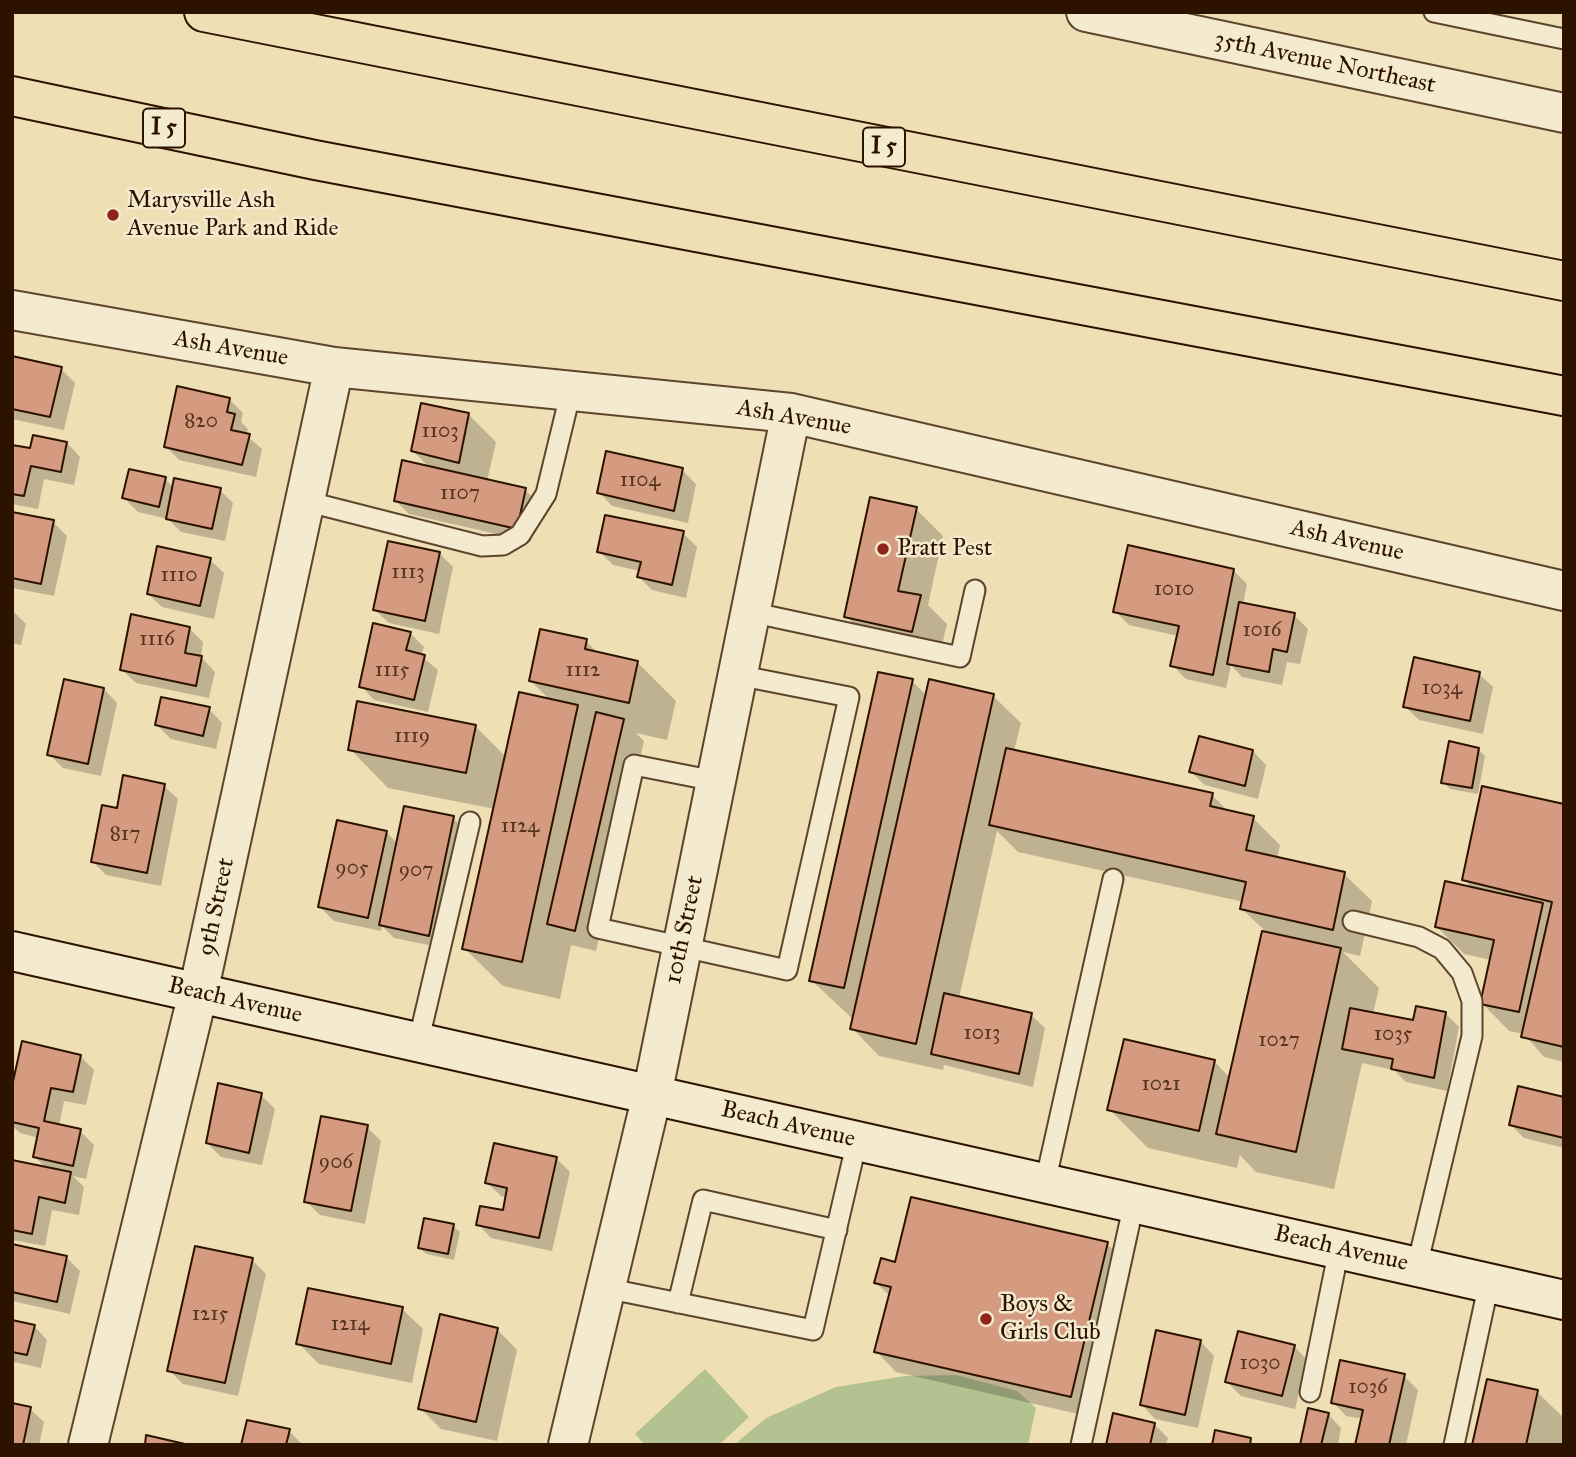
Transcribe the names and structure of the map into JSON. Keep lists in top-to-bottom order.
{
  "streets": {
    "highway": ["I 5"],
    "street": [
      "35th Avenue Northeast",
      "Ash Avenue",
      "9th Street",
      "10th Street",
      "Beach Avenue"
    ]
  },
  "crossings": [
    ["Ash Avenue", "9th Street"],
    ["Ash Avenue", "10th Street"],
    ["9th Street", "Beach Avenue"],
    ["10th Street", "Beach Avenue"]
  ],
  "places": ["Marysville Ash Avenue Park and Ride", "Pratt Pest", "Boys & Girls Club"],
  "house_numbers": [
    "820",
    "1103",
    "1104",
    "1107",
    "1113",
    "1110",
    "1010",
    "1016",
    "1116",
    "1115",
    "1112",
    "1034",
    "1119",
    "1124",
    "817",
    "905",
    "907",
    "1013",
    "1035",
    "1027",
    "1021",
    "906",
    "1215",
    "1214",
    "1030",
    "1036"
  ]
}
